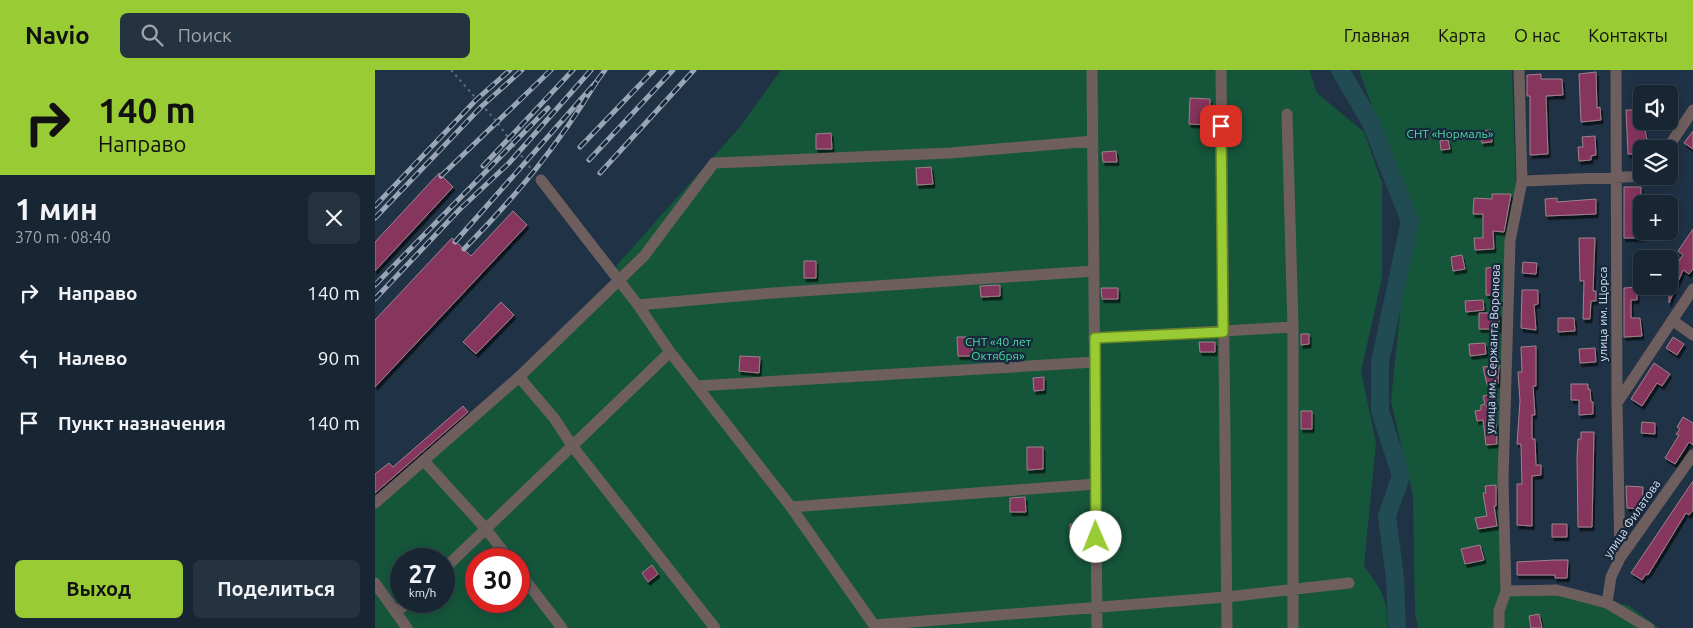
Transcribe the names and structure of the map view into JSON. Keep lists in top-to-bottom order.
{
  "streets": {
    "street": ["улица им. Щорса", "улица им. Сержанта Воронова", "улица Филатова"]
  },
  "crossings": [
    ["улица им. Щорса", "улица Филатова"]
  ],
  "parks": ["СНТ «Нормаль»", "СНТ «40 лет Октября»"],
  "page": {
    "header": "Navio",
    "search": "Поиск",
    "nav": [
      "Главная",
      "Карта",
      "О нас",
      "Контакты"
    ],
    "turn": ["140 m", "Направо"],
    "map_buttons": ["+", "−"],
    "heading": ["1 мин", "370 m · 08:40"],
    "list": [
      {
        "name": "Направо",
        "value": "140 m"
      },
      {
        "name": "Налево",
        "value": "90 m"
      },
      {
        "name": "Пункт назначения",
        "value": "140 m"
      }
    ],
    "speed": "27 km/h",
    "limit": "30",
    "buttons": ["Выход", "Поделиться"]
  }
}
